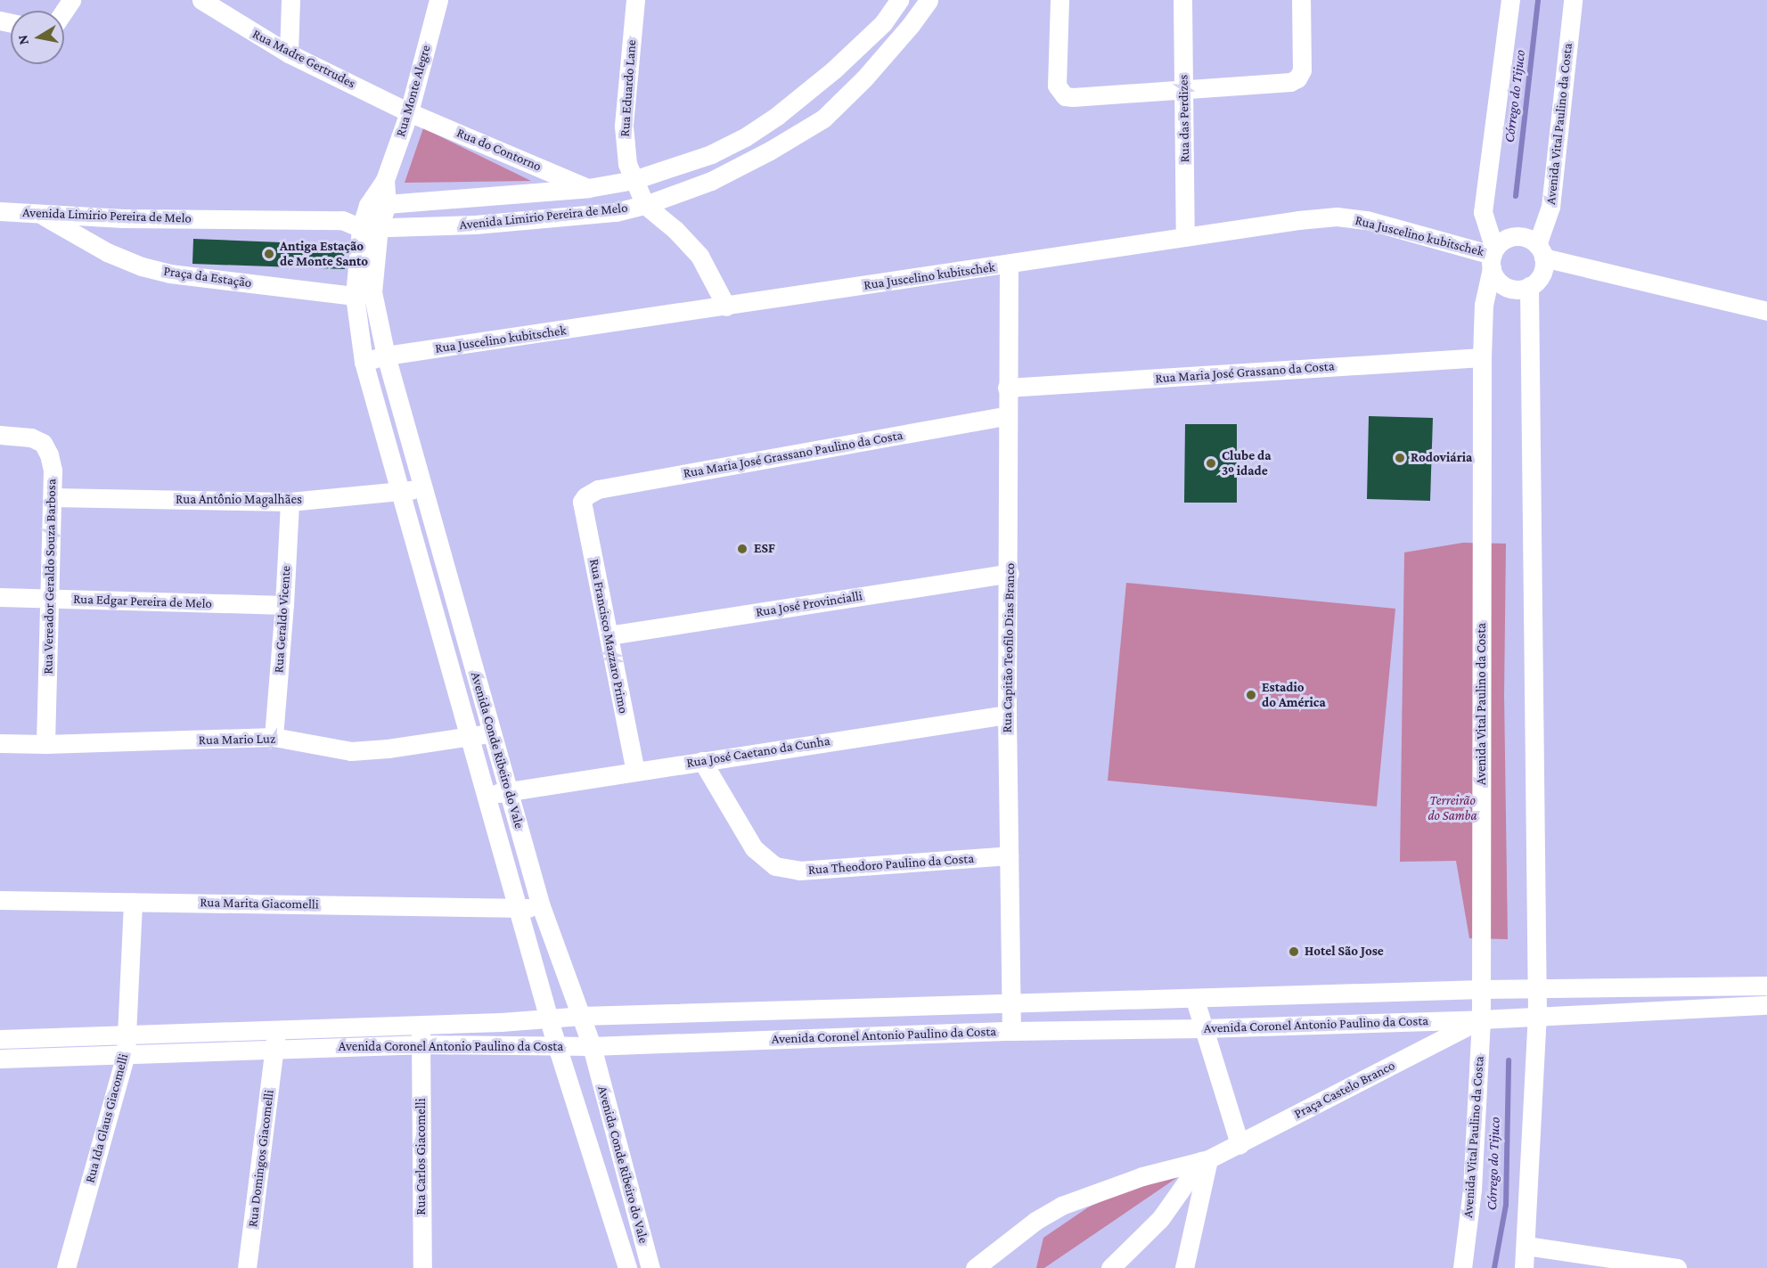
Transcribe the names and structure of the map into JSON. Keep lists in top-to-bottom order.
{
  "streets": {
    "street": [
      "Rua Madre Gertrudes",
      "Rua Eduardo Lane",
      "Rua Monte Alegre",
      "Rua das Perdizes",
      "Avenida Vital Paulino da Costa",
      "Rua do Contorno",
      "Avenida Limirio Pereira de Melo",
      "Rua Juscelino kubitschek",
      "Praça da Estação",
      "Rua Maria José Grassano da Costa",
      "Rua Maria José Grassano Paulino da Costa",
      "Rua Antônio Magalhães",
      "Rua Vereador Geraldo Souza Barbosa",
      "Rua Edgar Pereira de Melo",
      "Rua José Provincialli",
      "Rua Geraldo Vicente",
      "Rua Francisco Mazzaro Primo",
      "Rua Capitão Teofilo Dias Branco",
      "Rua Mario Luz",
      "Avenida Conde Ribeiro do Vale",
      "Rua José Caetano da Cunha",
      "Rua Theodoro Paulino da Costa",
      "Rua Marita Giacomelli",
      "Avenida Coronel Antonio Paulino da Costa",
      "Praça Castelo Branco",
      "Rua Ida Glaus Giacomelli",
      "Rua Carlos Giacomelli",
      "Rua Domingos Giacomelli"
    ]
  },
  "crossings": [
    ["Rua Madre Gertrudes", "Rua Monte Alegre"],
    ["Rua Madre Gertrudes", "Rua do Contorno"],
    ["Rua Eduardo Lane", "Avenida Limirio Pereira de Melo"],
    ["Rua Monte Alegre", "Rua do Contorno"],
    ["Rua Monte Alegre", "Avenida Limirio Pereira de Melo"],
    ["Rua Monte Alegre", "Avenida Conde Ribeiro do Vale"],
    ["Rua das Perdizes", "Rua Juscelino kubitschek"],
    ["Avenida Vital Paulino da Costa", "Rua Juscelino kubitschek"],
    ["Avenida Vital Paulino da Costa", "Rua Maria José Grassano da Costa"],
    ["Avenida Vital Paulino da Costa", "Avenida Coronel Antonio Paulino da Costa"],
    ["Avenida Vital Paulino da Costa", "Praça Castelo Branco"],
    ["Rua do Contorno", "Avenida Limirio Pereira de Melo"],
    ["Avenida Limirio Pereira de Melo", "Praça da Estação"],
    ["Avenida Limirio Pereira de Melo", "Avenida Conde Ribeiro do Vale"],
    ["Rua Juscelino kubitschek", "Rua Capitão Teofilo Dias Branco"],
    ["Rua Juscelino kubitschek", "Avenida Conde Ribeiro do Vale"],
    ["Praça da Estação", "Avenida Conde Ribeiro do Vale"],
    ["Rua Maria José Grassano da Costa", "Rua Capitão Teofilo Dias Branco"],
    ["Rua Maria José Grassano Paulino da Costa", "Rua Francisco Mazzaro Primo"],
    ["Rua Maria José Grassano Paulino da Costa", "Rua Capitão Teofilo Dias Branco"],
    ["Rua Antônio Magalhães", "Rua Vereador Geraldo Souza Barbosa"],
    ["Rua Antônio Magalhães", "Rua Geraldo Vicente"],
    ["Rua Antônio Magalhães", "Avenida Conde Ribeiro do Vale"],
    ["Rua Vereador Geraldo Souza Barbosa", "Rua Edgar Pereira de Melo"],
    ["Rua Vereador Geraldo Souza Barbosa", "Rua Mario Luz"],
    ["Rua Edgar Pereira de Melo", "Rua Geraldo Vicente"],
    ["Rua José Provincialli", "Rua Francisco Mazzaro Primo"],
    ["Rua José Provincialli", "Rua Capitão Teofilo Dias Branco"],
    ["Rua Geraldo Vicente", "Rua Mario Luz"],
    ["Rua Francisco Mazzaro Primo", "Rua José Caetano da Cunha"],
    ["Rua Capitão Teofilo Dias Branco", "Rua José Caetano da Cunha"],
    ["Rua Capitão Teofilo Dias Branco", "Rua Theodoro Paulino da Costa"],
    ["Rua Capitão Teofilo Dias Branco", "Avenida Coronel Antonio Paulino da Costa"],
    ["Rua Mario Luz", "Avenida Conde Ribeiro do Vale"],
    ["Avenida Conde Ribeiro do Vale", "Rua José Caetano da Cunha"],
    ["Avenida Conde Ribeiro do Vale", "Rua Marita Giacomelli"],
    ["Avenida Conde Ribeiro do Vale", "Avenida Coronel Antonio Paulino da Costa"],
    ["Rua José Caetano da Cunha", "Rua Theodoro Paulino da Costa"],
    ["Rua Marita Giacomelli", "Rua Ida Glaus Giacomelli"],
    ["Avenida Coronel Antonio Paulino da Costa", "Praça Castelo Branco"],
    ["Avenida Coronel Antonio Paulino da Costa", "Rua Ida Glaus Giacomelli"],
    ["Avenida Coronel Antonio Paulino da Costa", "Rua Carlos Giacomelli"],
    ["Avenida Coronel Antonio Paulino da Costa", "Rua Domingos Giacomelli"]
  ],
  "water": ["Córrego do Tijuco"],
  "parks": ["Terreirão do Samba"],
  "places": [
    "Antiga Estação de Monte Santo",
    "Rodoviária",
    "Clube da 3º idade",
    "ESF",
    "Estadio do América",
    "Hotel São Jose"
  ],
  "north": "left"
}
